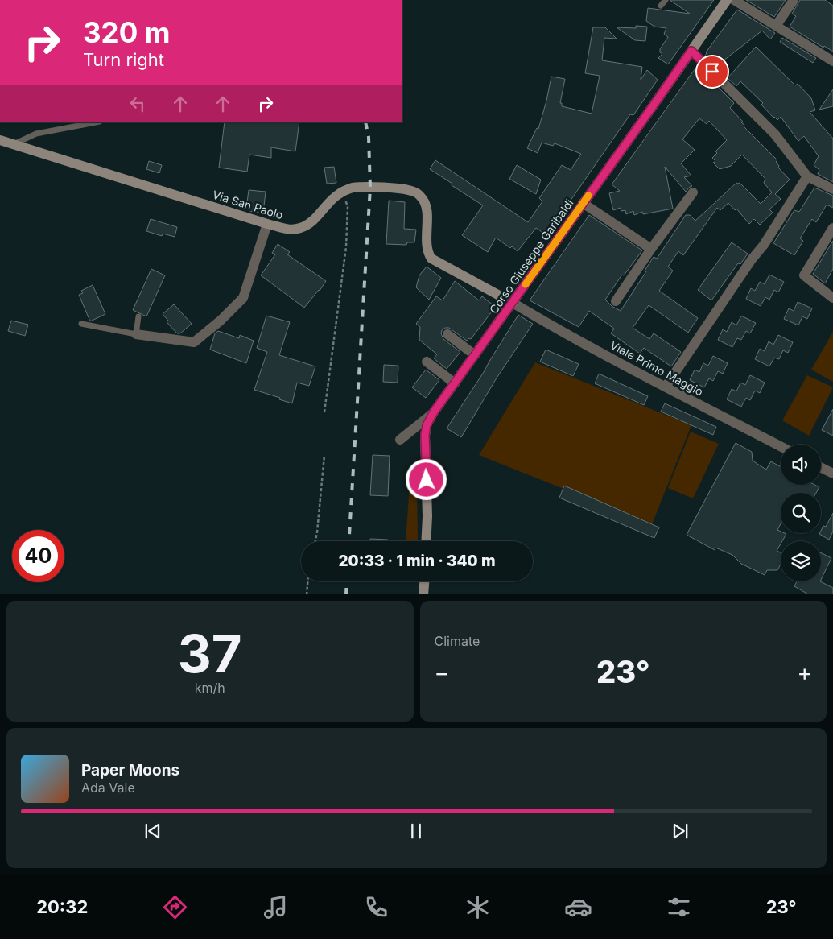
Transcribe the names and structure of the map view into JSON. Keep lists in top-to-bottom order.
{
  "streets": {
    "street": ["Via San Paolo", "Corso Giuseppe Garibaldi", "Viale Primo Maggio"]
  },
  "crossings": [
    ["Via San Paolo", "Corso Giuseppe Garibaldi"],
    ["Via San Paolo", "Viale Primo Maggio"],
    ["Corso Giuseppe Garibaldi", "Viale Primo Maggio"]
  ],
  "page": {
    "turn": ["320 m", "Turn right"],
    "limit": "40",
    "trip": "20:33 · 1 min · 340 m",
    "tile": [
      ["37", "km/h"],
      "Climate"
    ],
    "heat": ["−", "23°", "+"],
    "song": ["Paper Moons", "Ada Vale"],
    "tabs": ["20:32", "23°"]
  }
}
